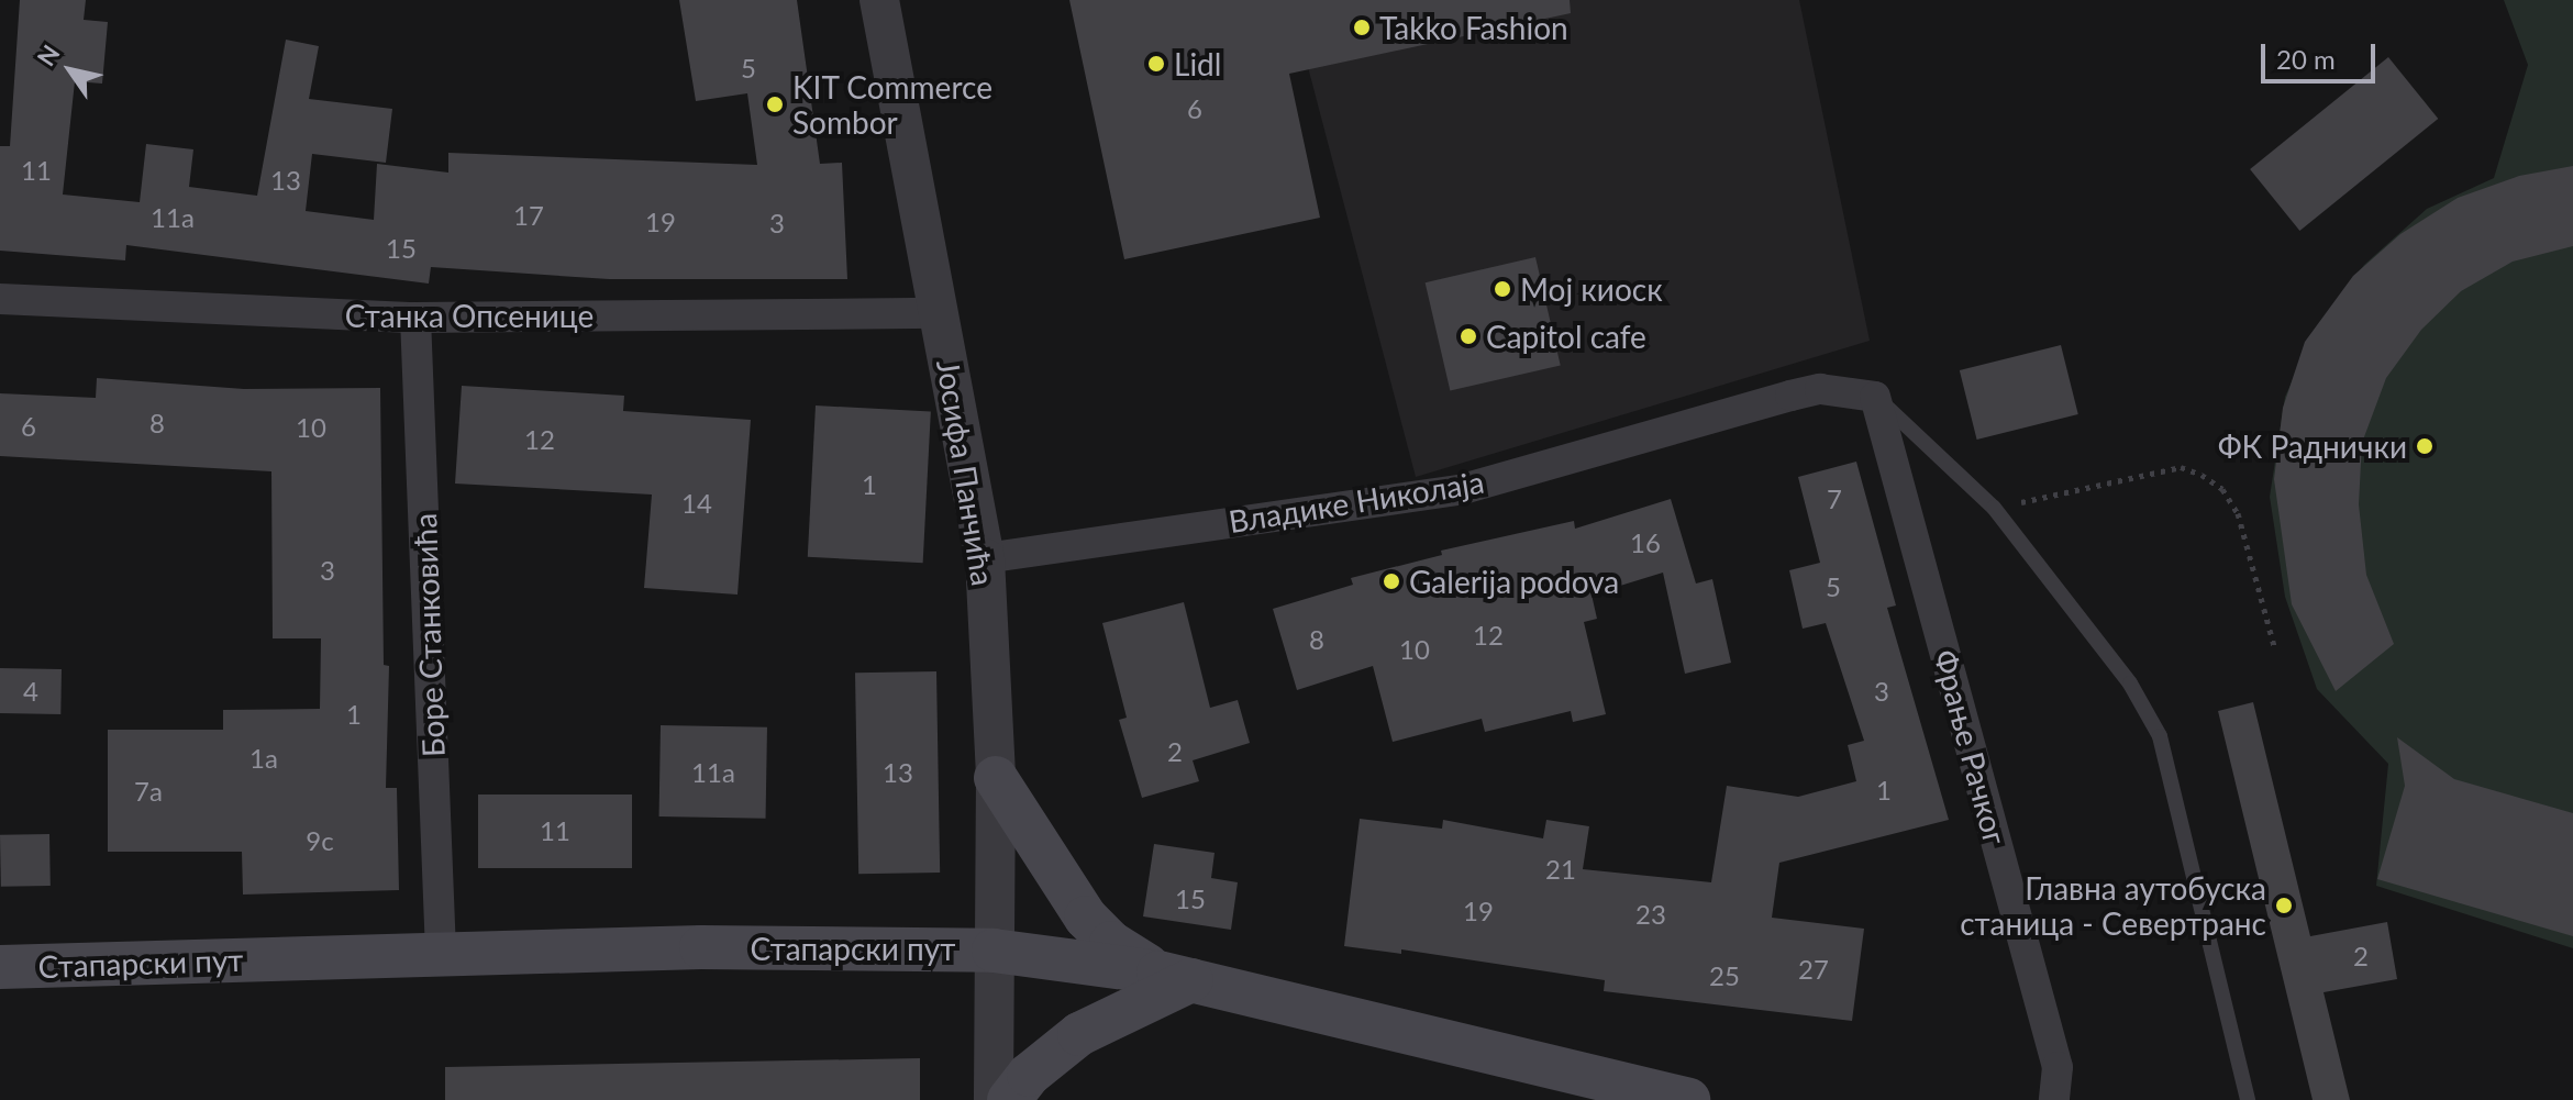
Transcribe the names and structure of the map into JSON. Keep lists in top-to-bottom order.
{
  "streets": {
    "main road": ["Стапарски пут"],
    "street": [
      "Станка Опсенице",
      "Јосифа Панчића",
      "Владике Николаја",
      "Боре Станковића",
      "Фрање Рачког"
    ]
  },
  "crossings": [
    ["Станка Опсенице", "Јосифа Панчића"],
    ["Станка Опсенице", "Боре Станковића"],
    ["Јосифа Панчића", "Владике Николаја"],
    ["Јосифа Панчића", "Стапарски пут"],
    ["Владике Николаја", "Фрање Рачког"],
    ["Боре Станковића", "Стапарски пут"]
  ],
  "places": [
    "Takko Fashion",
    "Lidl",
    "KIT Commerce Sombor",
    "Мој киоск",
    "Capitol cafe",
    "ФК Раднички",
    "Galerija podova",
    "Главна аутобуска станица - Севертранс"
  ],
  "house_numbers": [
    "5",
    "6",
    "11",
    "13",
    "17",
    "11a",
    "19",
    "3",
    "15",
    "8",
    "6",
    "10",
    "12",
    "1",
    "7",
    "14",
    "16",
    "3",
    "5",
    "12",
    "8",
    "10",
    "4",
    "3",
    "1",
    "2",
    "1a",
    "11a",
    "13",
    "1",
    "7a",
    "11",
    "9c",
    "21",
    "15",
    "19",
    "23",
    "2",
    "27",
    "25"
  ],
  "scale_bar": "20 m",
  "north": "top left"
}
